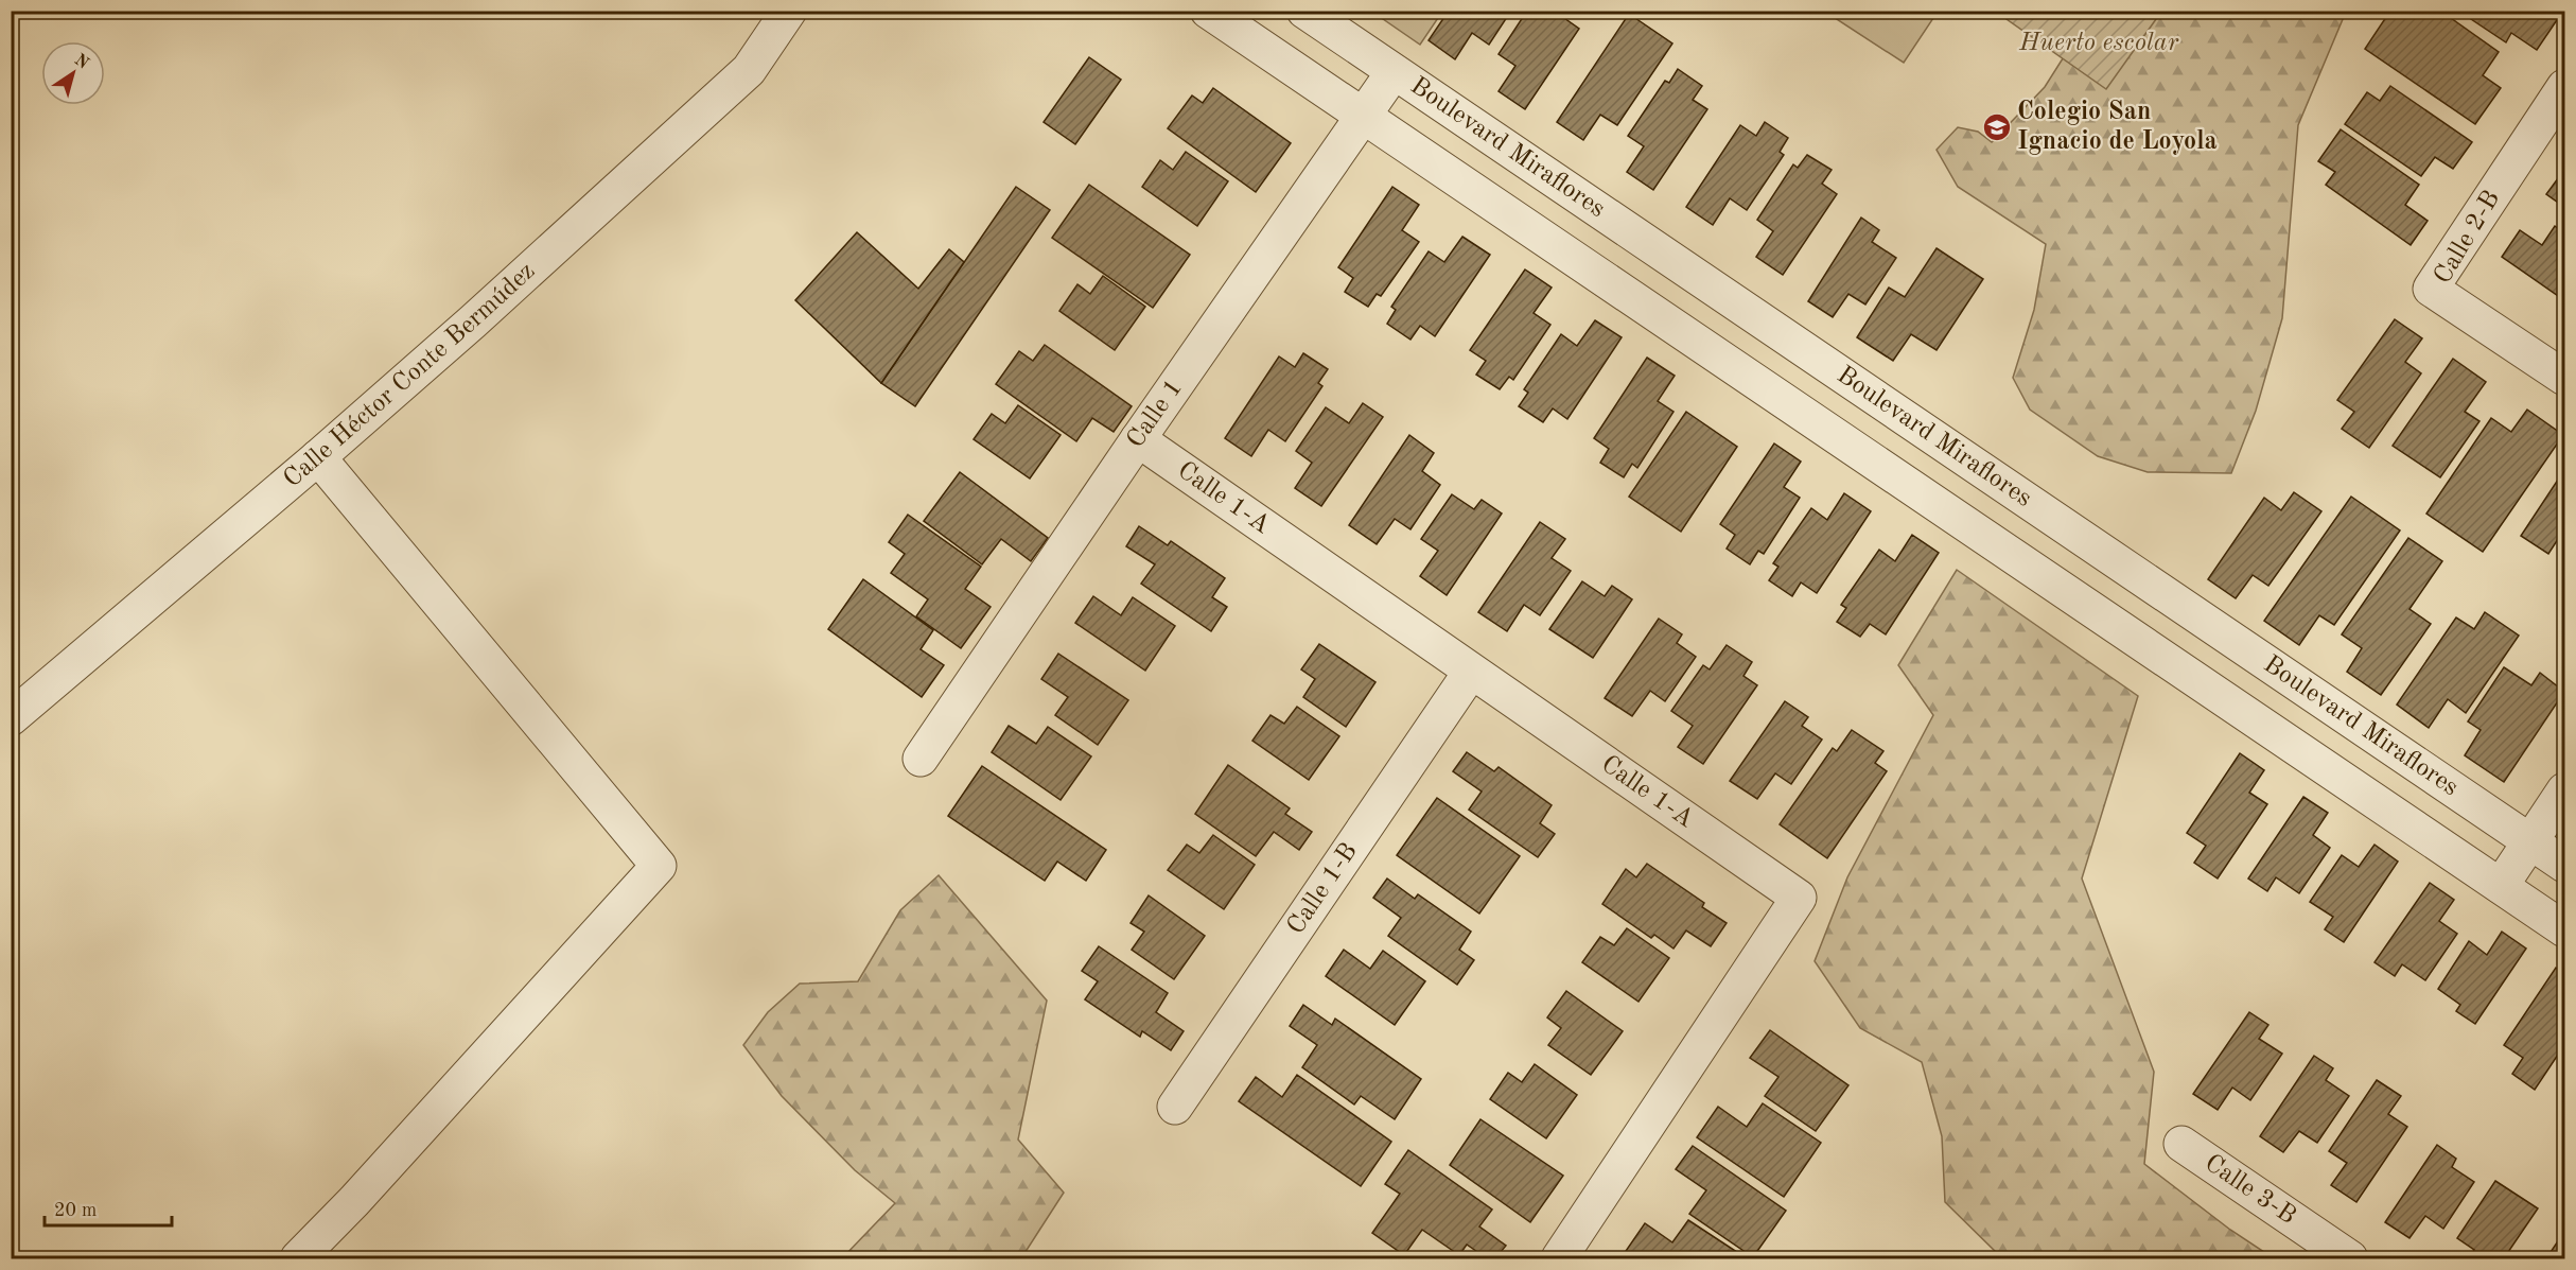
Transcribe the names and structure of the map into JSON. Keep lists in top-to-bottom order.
{
  "streets": {
    "street": [
      "Boulevard Miraflores",
      "Calle 2-B",
      "Calle Héctor Conte Bermúdez",
      "Calle 1",
      "Calle 1-A",
      "Calle 1-B",
      "Calle 3-B"
    ]
  },
  "crossings": [
    ["Boulevard Miraflores", "Calle 1"],
    ["Calle 1", "Calle 1-A"],
    ["Calle 1-A", "Calle 1-B"]
  ],
  "parks": ["Huerto escolar"],
  "places": {
    "school or university": ["Colegio San Ignacio de Loyola"]
  },
  "scale_bar": "20 m",
  "north": "top right"
}
